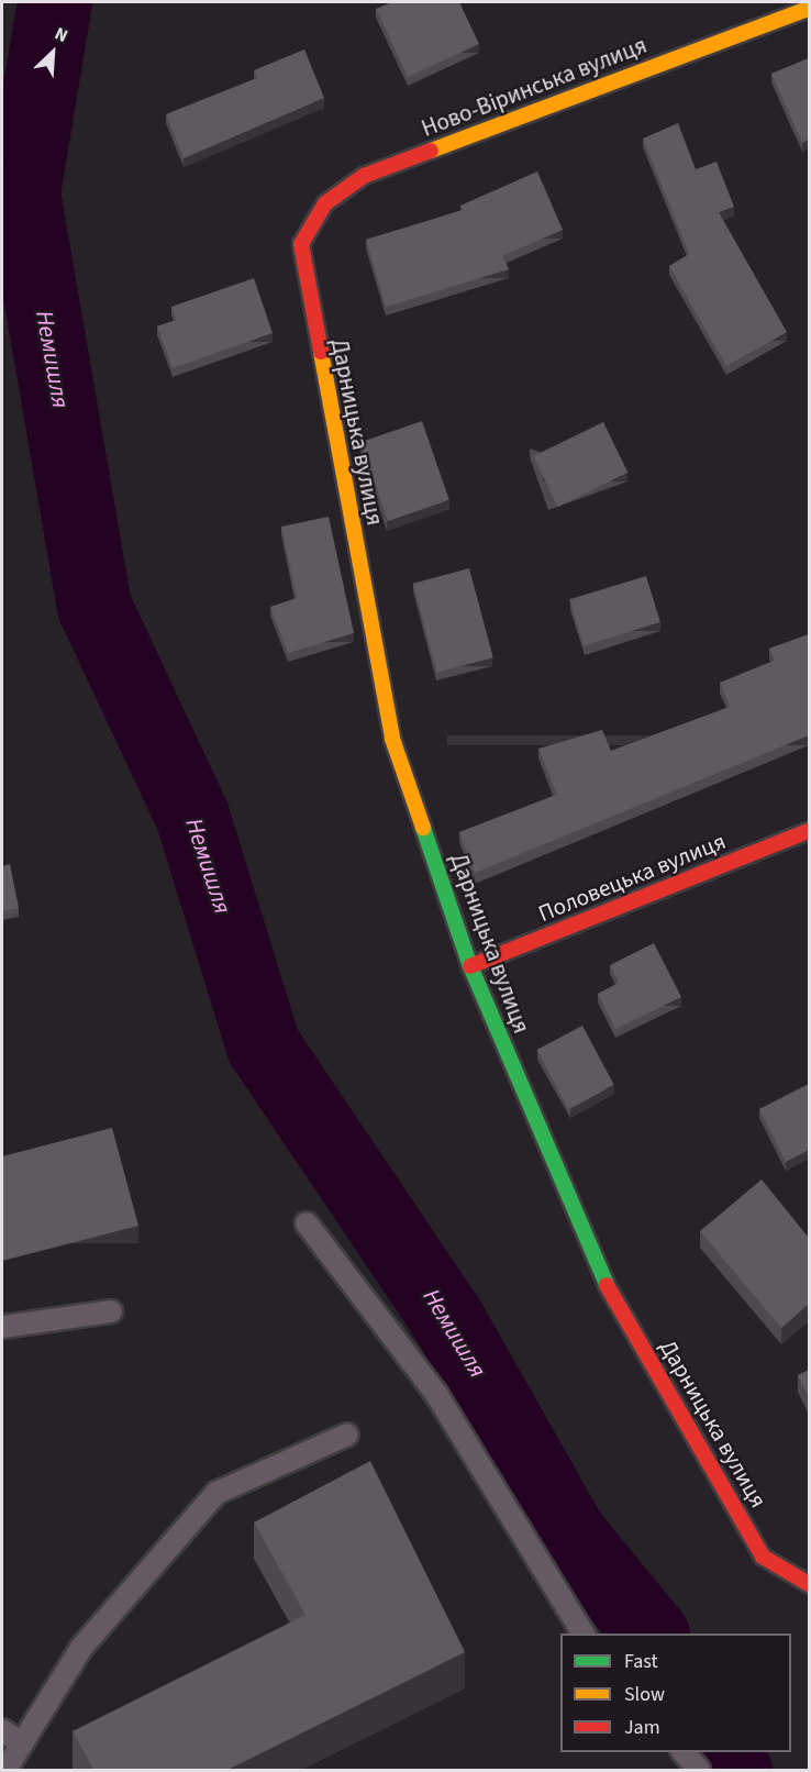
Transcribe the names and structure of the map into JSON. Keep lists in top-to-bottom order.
{
  "streets": {
    "street": ["Ново-Віринська вулиця", "Дарницька вулиця", "Половецька вулиця"]
  },
  "crossings": [
    ["Ново-Віринська вулиця", "Дарницька вулиця"],
    ["Дарницька вулиця", "Половецька вулиця"]
  ],
  "water": ["Немишля"],
  "legend": ["Fast", "Slow", "Jam"],
  "north": "top right"
}
